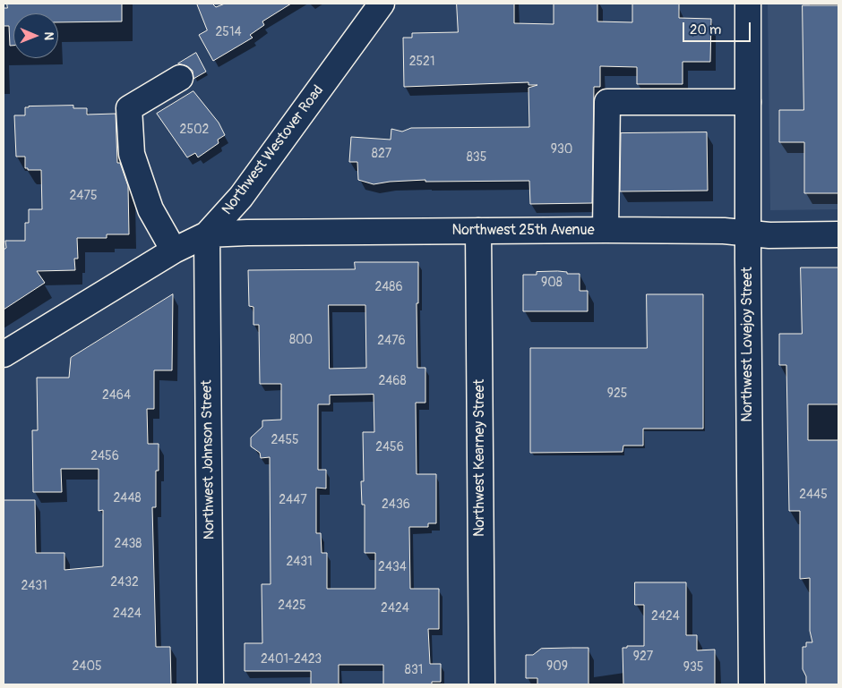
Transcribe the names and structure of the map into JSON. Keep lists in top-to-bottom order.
{
  "streets": {
    "street": [
      "Northwest Westover Road",
      "Northwest 25th Avenue",
      "Northwest Lovejoy Street",
      "Northwest Kearney Street",
      "Northwest Johnson Street"
    ]
  },
  "crossings": [
    ["Northwest Westover Road", "Northwest 25th Avenue"],
    ["Northwest Westover Road", "Northwest Johnson Street"],
    ["Northwest 25th Avenue", "Northwest Lovejoy Street"],
    ["Northwest 25th Avenue", "Northwest Kearney Street"],
    ["Northwest 25th Avenue", "Northwest Johnson Street"]
  ],
  "house_numbers": [
    "2514",
    "2521",
    "2502",
    "930",
    "827",
    "835",
    "2475",
    "908",
    "2486",
    "800",
    "2476",
    "2468",
    "925",
    "2464",
    "2455",
    "2456",
    "2456",
    "2445",
    "2448",
    "2447",
    "2436",
    "2438",
    "2431",
    "2434",
    "2432",
    "2431",
    "2425",
    "2424",
    "2424",
    "2424",
    "927",
    "2401-2423",
    "2405",
    "909",
    "935",
    "831"
  ],
  "scale_bar": "20 m",
  "north": "right"
}
